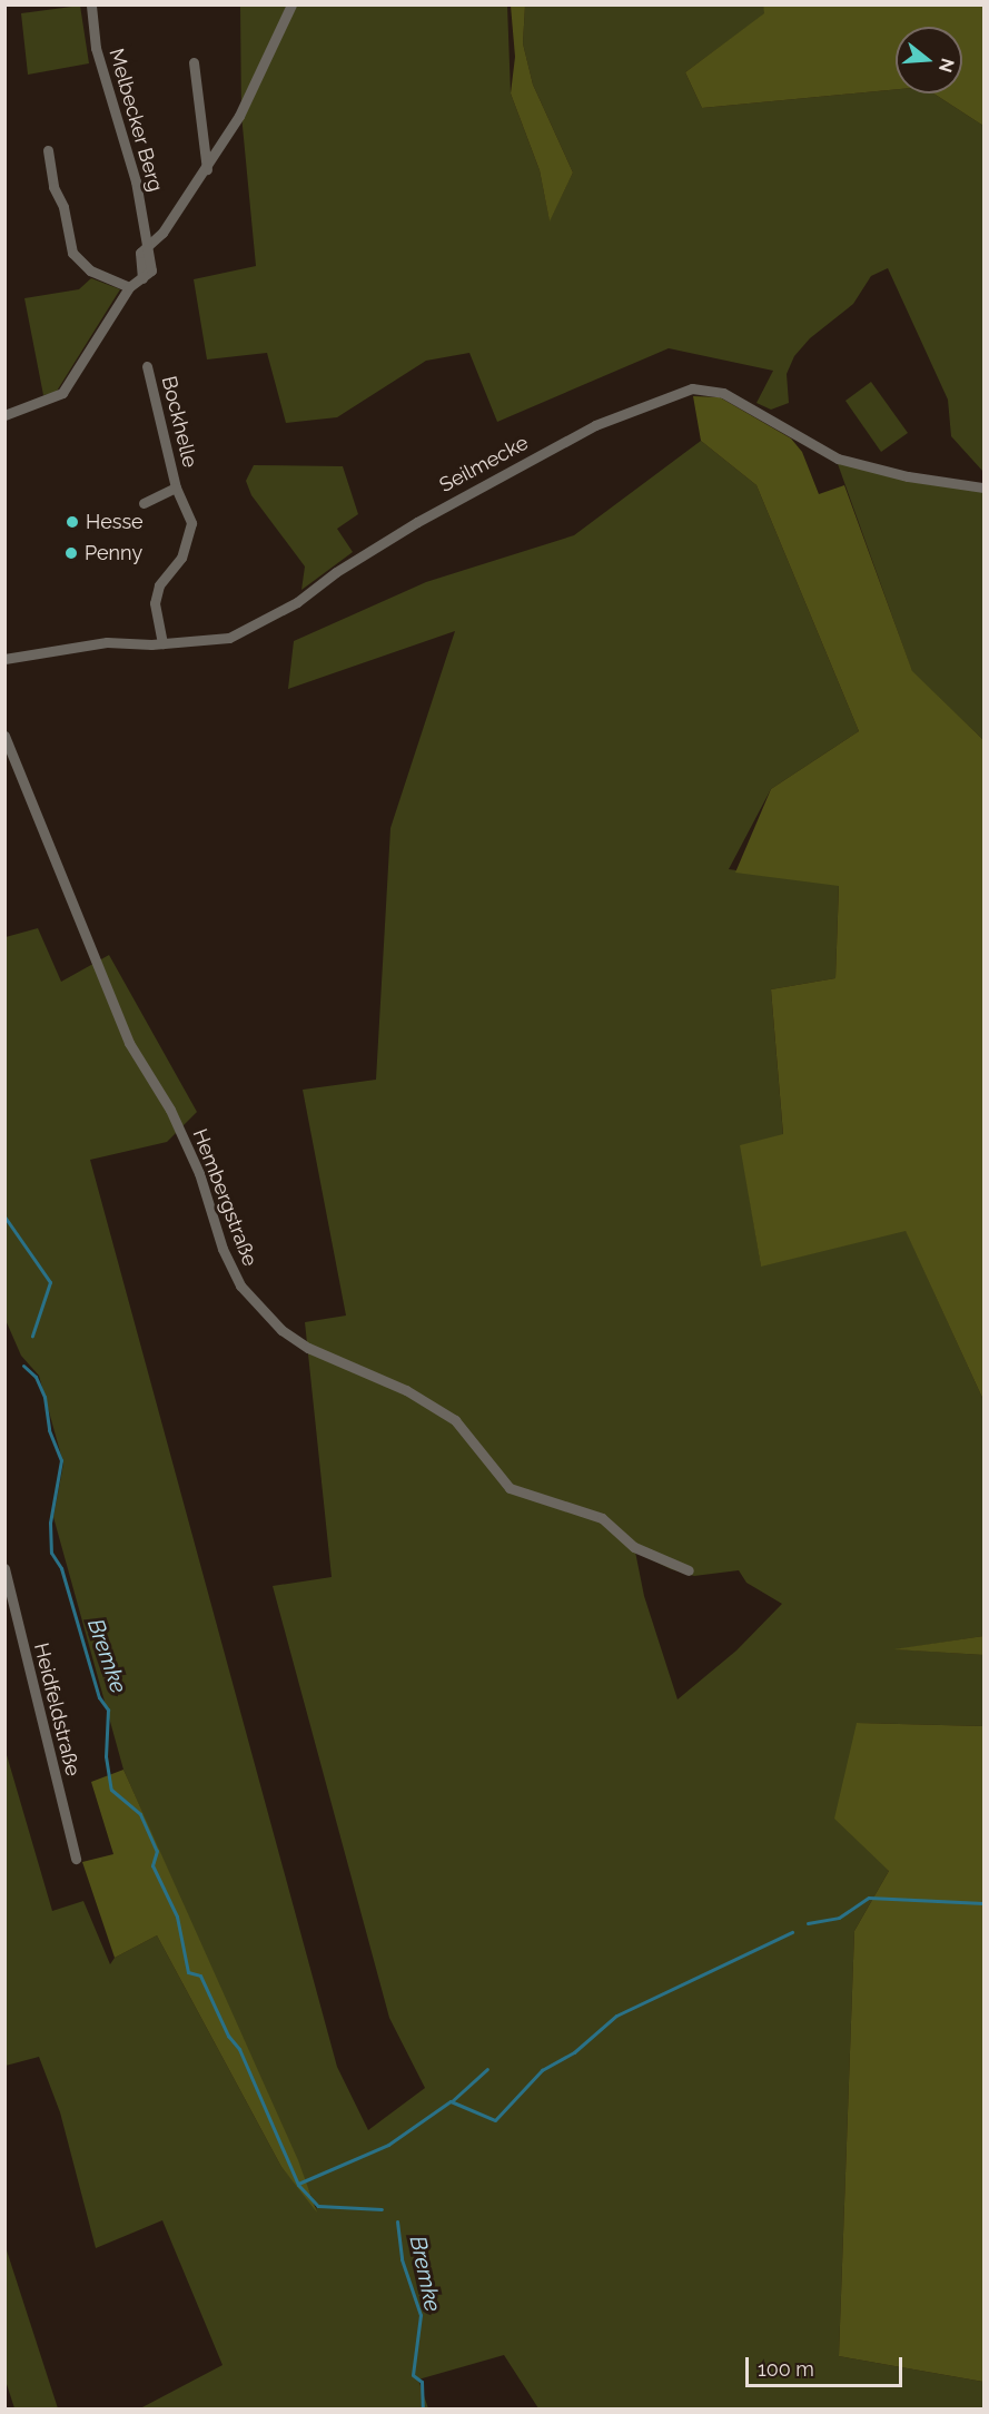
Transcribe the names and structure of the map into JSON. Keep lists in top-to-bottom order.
{
  "streets": {
    "street": [
      "Melbecker Berg",
      "Bockhelle",
      "Seilmecke",
      "Hembergstraße",
      "Heidfeldstraße"
    ]
  },
  "crossings": [
    ["Bockhelle", "Seilmecke"]
  ],
  "water": ["Bremke"],
  "places": ["Hesse", "Penny"],
  "scale_bar": "100 m",
  "north": "right"
}
